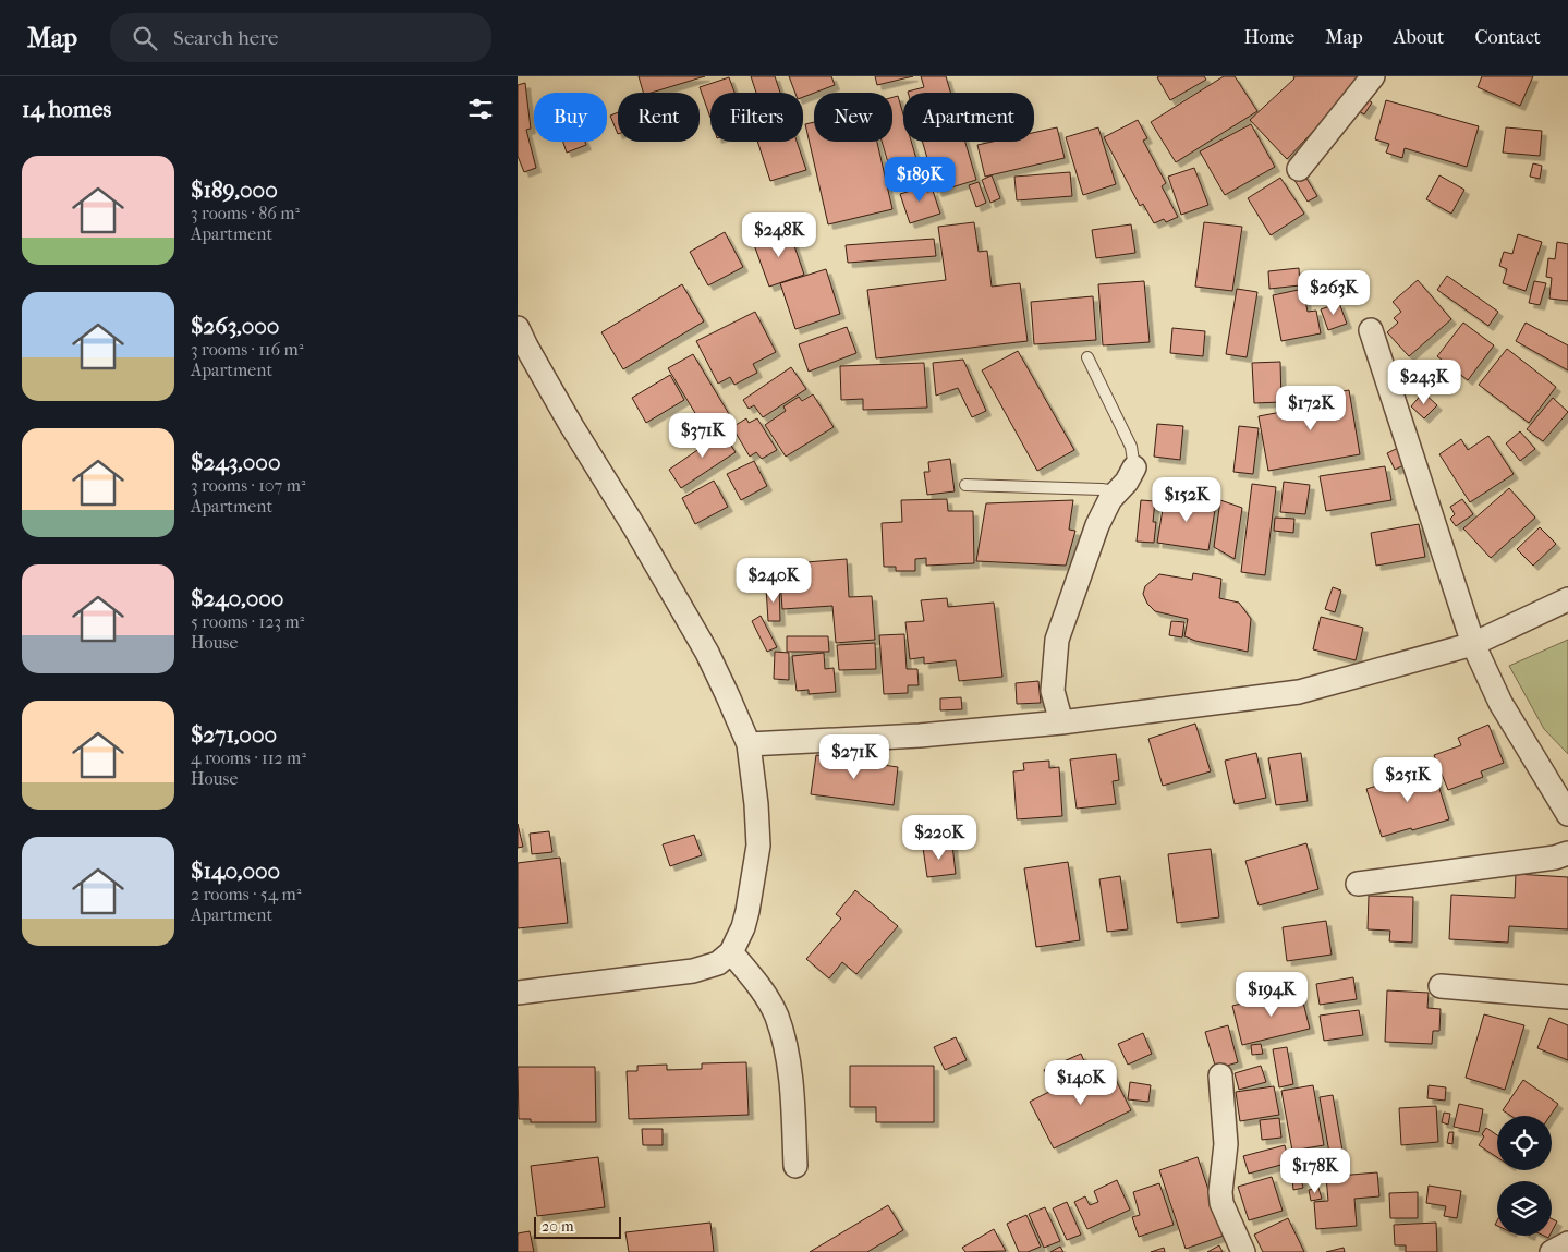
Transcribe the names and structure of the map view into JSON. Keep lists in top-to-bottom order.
{
  "scale_bar": "20 m",
  "page": {
    "header": "Map",
    "search": "Search here",
    "nav": [
      "Home",
      "Map",
      "About",
      "Contact"
    ],
    "heading": "14 homes",
    "chip": [
      "Buy",
      "Rent",
      "Filters",
      "New",
      "Apartment"
    ],
    "list": [
      {
        "name": "$189,000",
        "note": "3 rooms · 86 m² · Apartment"
      },
      {
        "name": "$263,000",
        "note": "3 rooms · 116 m² · Apartment"
      },
      {
        "name": "$243,000",
        "note": "3 rooms · 107 m² · Apartment"
      },
      {
        "name": "$240,000",
        "note": "5 rooms · 123 m² · House"
      },
      {
        "name": "$271,000",
        "note": "4 rooms · 112 m² · House"
      },
      {
        "name": "$140,000",
        "note": "2 rooms · 54 m² · Apartment"
      }
    ],
    "price": [
      "$189K",
      "$248K",
      "$263K",
      "$243K",
      "$172K",
      "$371K",
      "$152K",
      "$240K",
      "$271K",
      "$251K",
      "$220K",
      "$194K",
      "$140K",
      "$178K"
    ],
    "scale": "20 m"
  }
}
